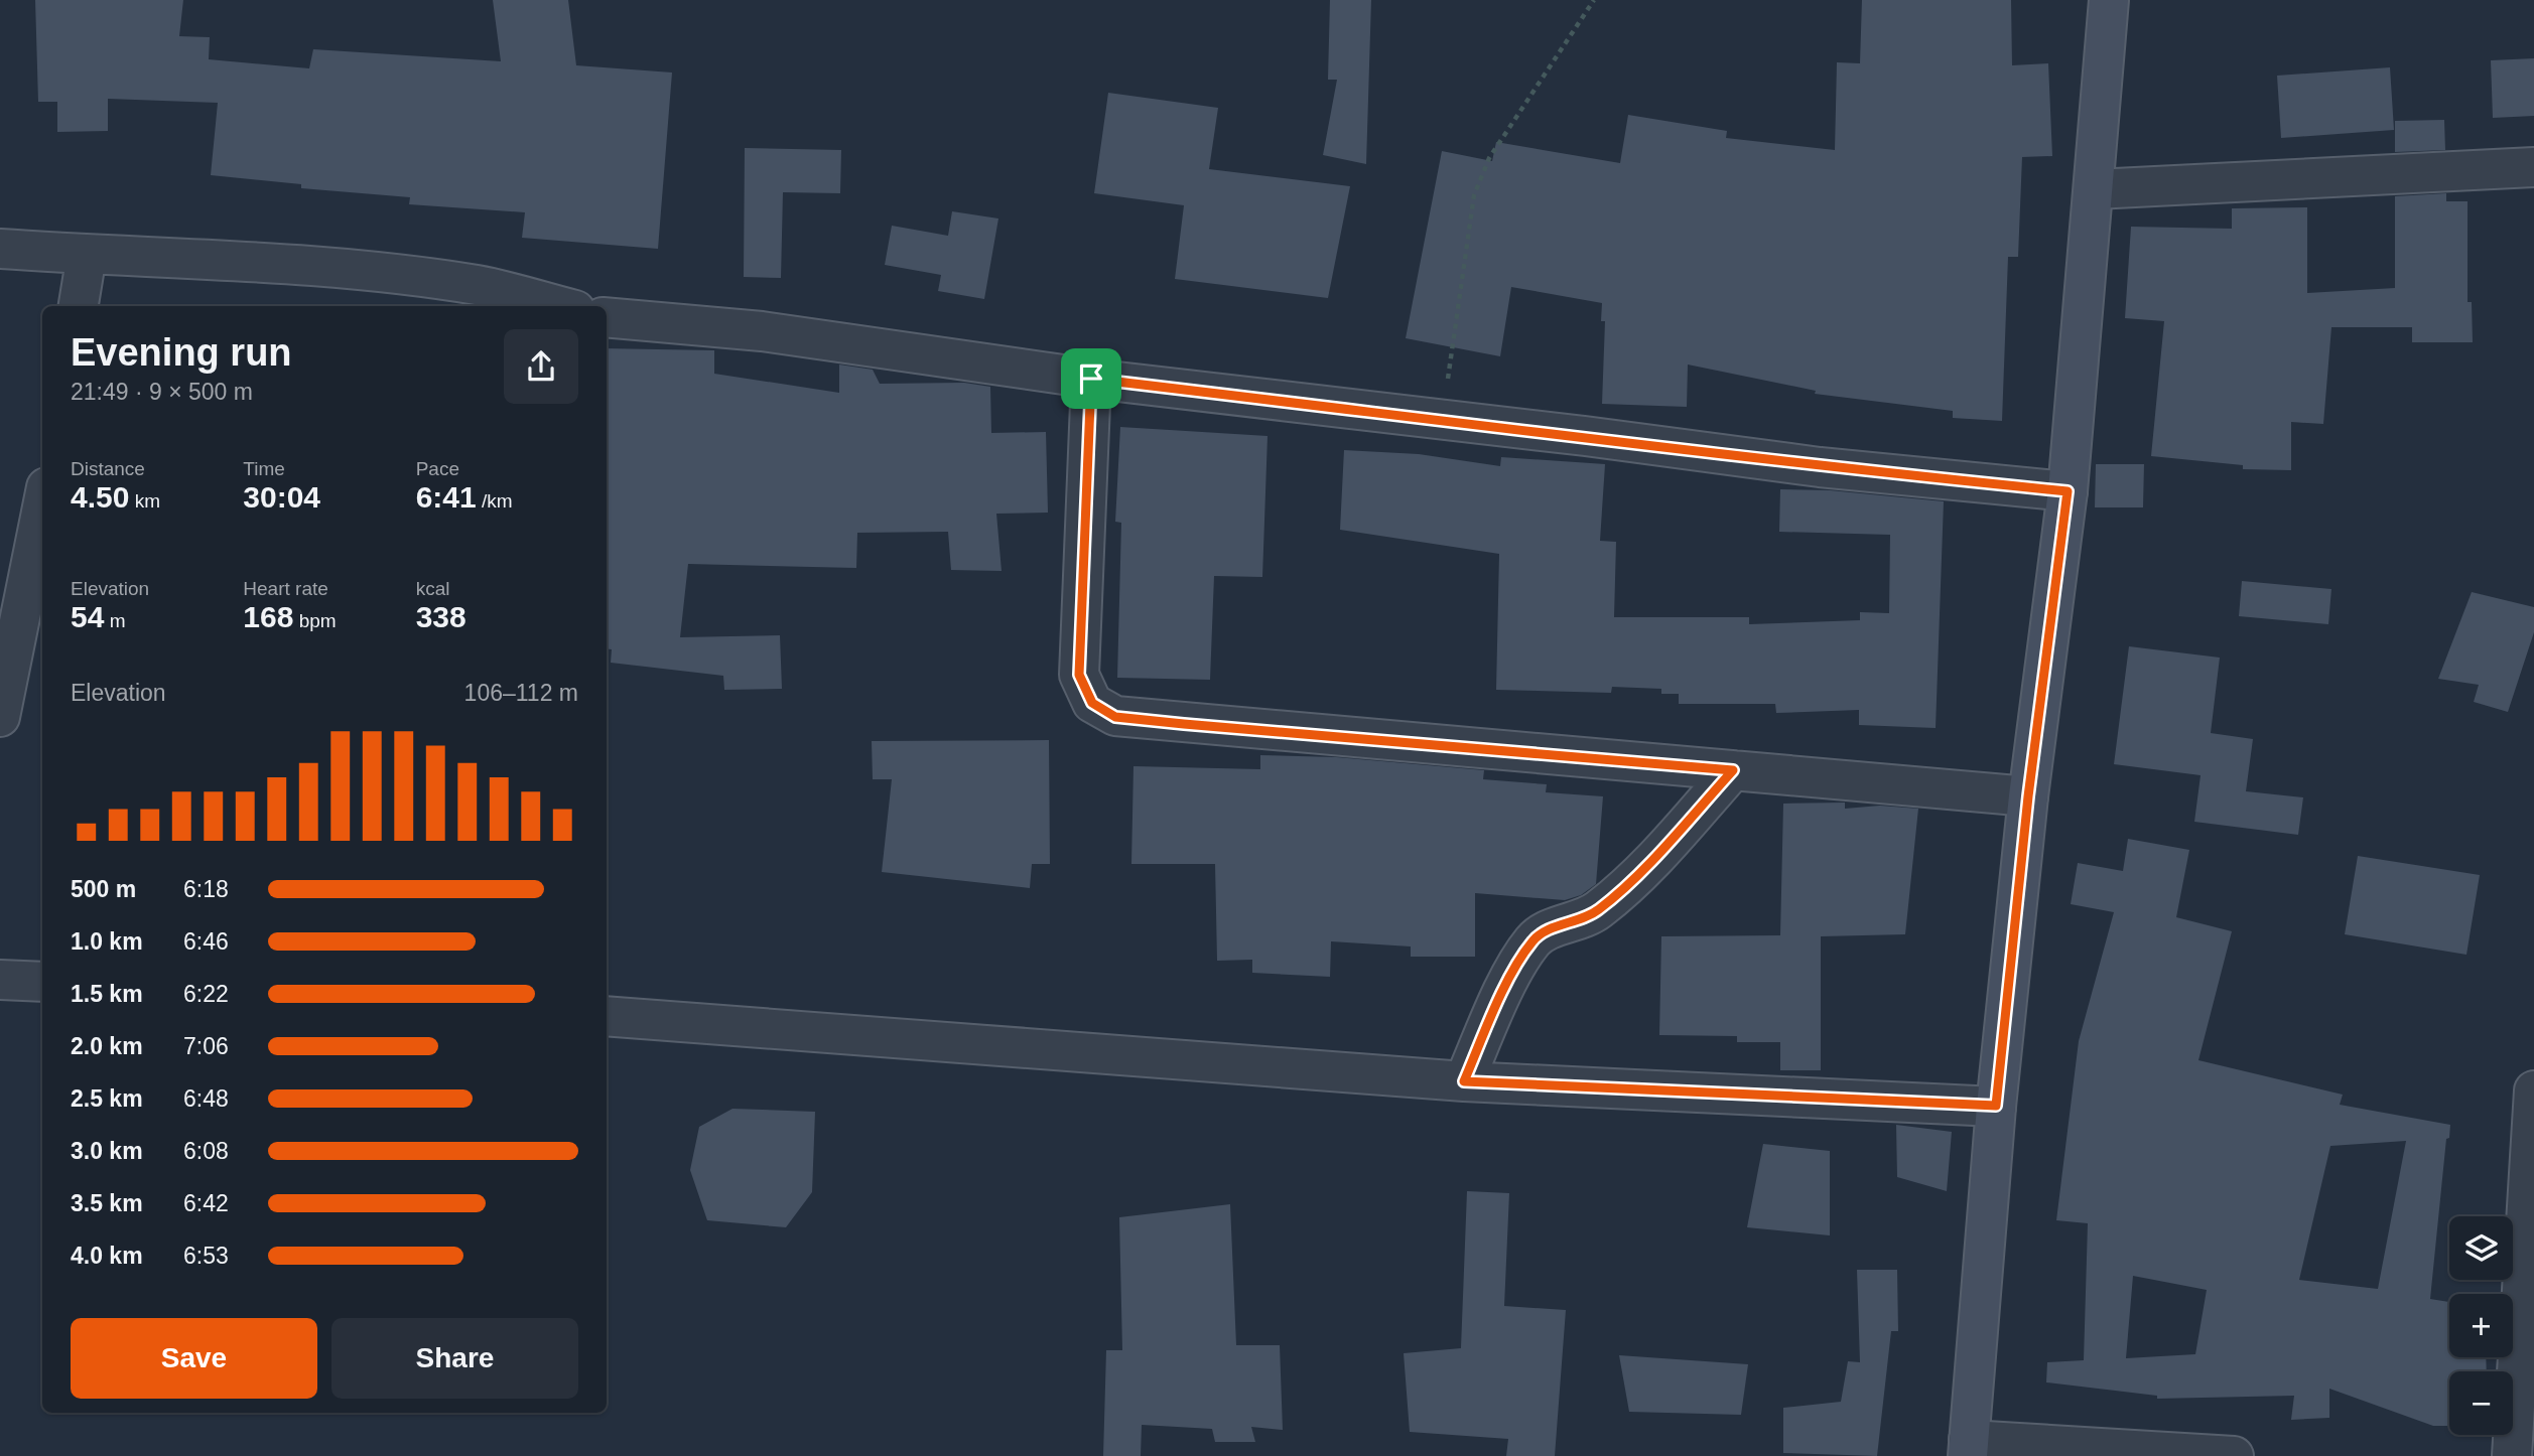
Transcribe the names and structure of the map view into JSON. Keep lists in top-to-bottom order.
{
  "page": {
    "heading": ["Evening run", "21:49 · 9 × 500 m"],
    "stats": [
      ["Distance", "4.50 km"],
      ["Time", "30:04"],
      ["Pace", "6:41 /km"],
      ["Elevation", "54 m"],
      ["Heart rate", "168 bpm"],
      ["kcal", "338"]
    ],
    "chart": ["Elevation", "106–112 m"],
    "list": [
      {
        "name": "500 m",
        "note": "6:18"
      },
      {
        "name": "1.0 km",
        "note": "6:46"
      },
      {
        "name": "1.5 km",
        "note": "6:22"
      },
      {
        "name": "2.0 km",
        "note": "7:06"
      },
      {
        "name": "2.5 km",
        "note": "6:48"
      },
      {
        "name": "3.0 km",
        "note": "6:08"
      },
      {
        "name": "3.5 km",
        "note": "6:42"
      },
      {
        "name": "4.0 km",
        "note": "6:53"
      }
    ],
    "map_buttons": ["+", "−"],
    "buttons": ["Save", "Share"]
  }
}
